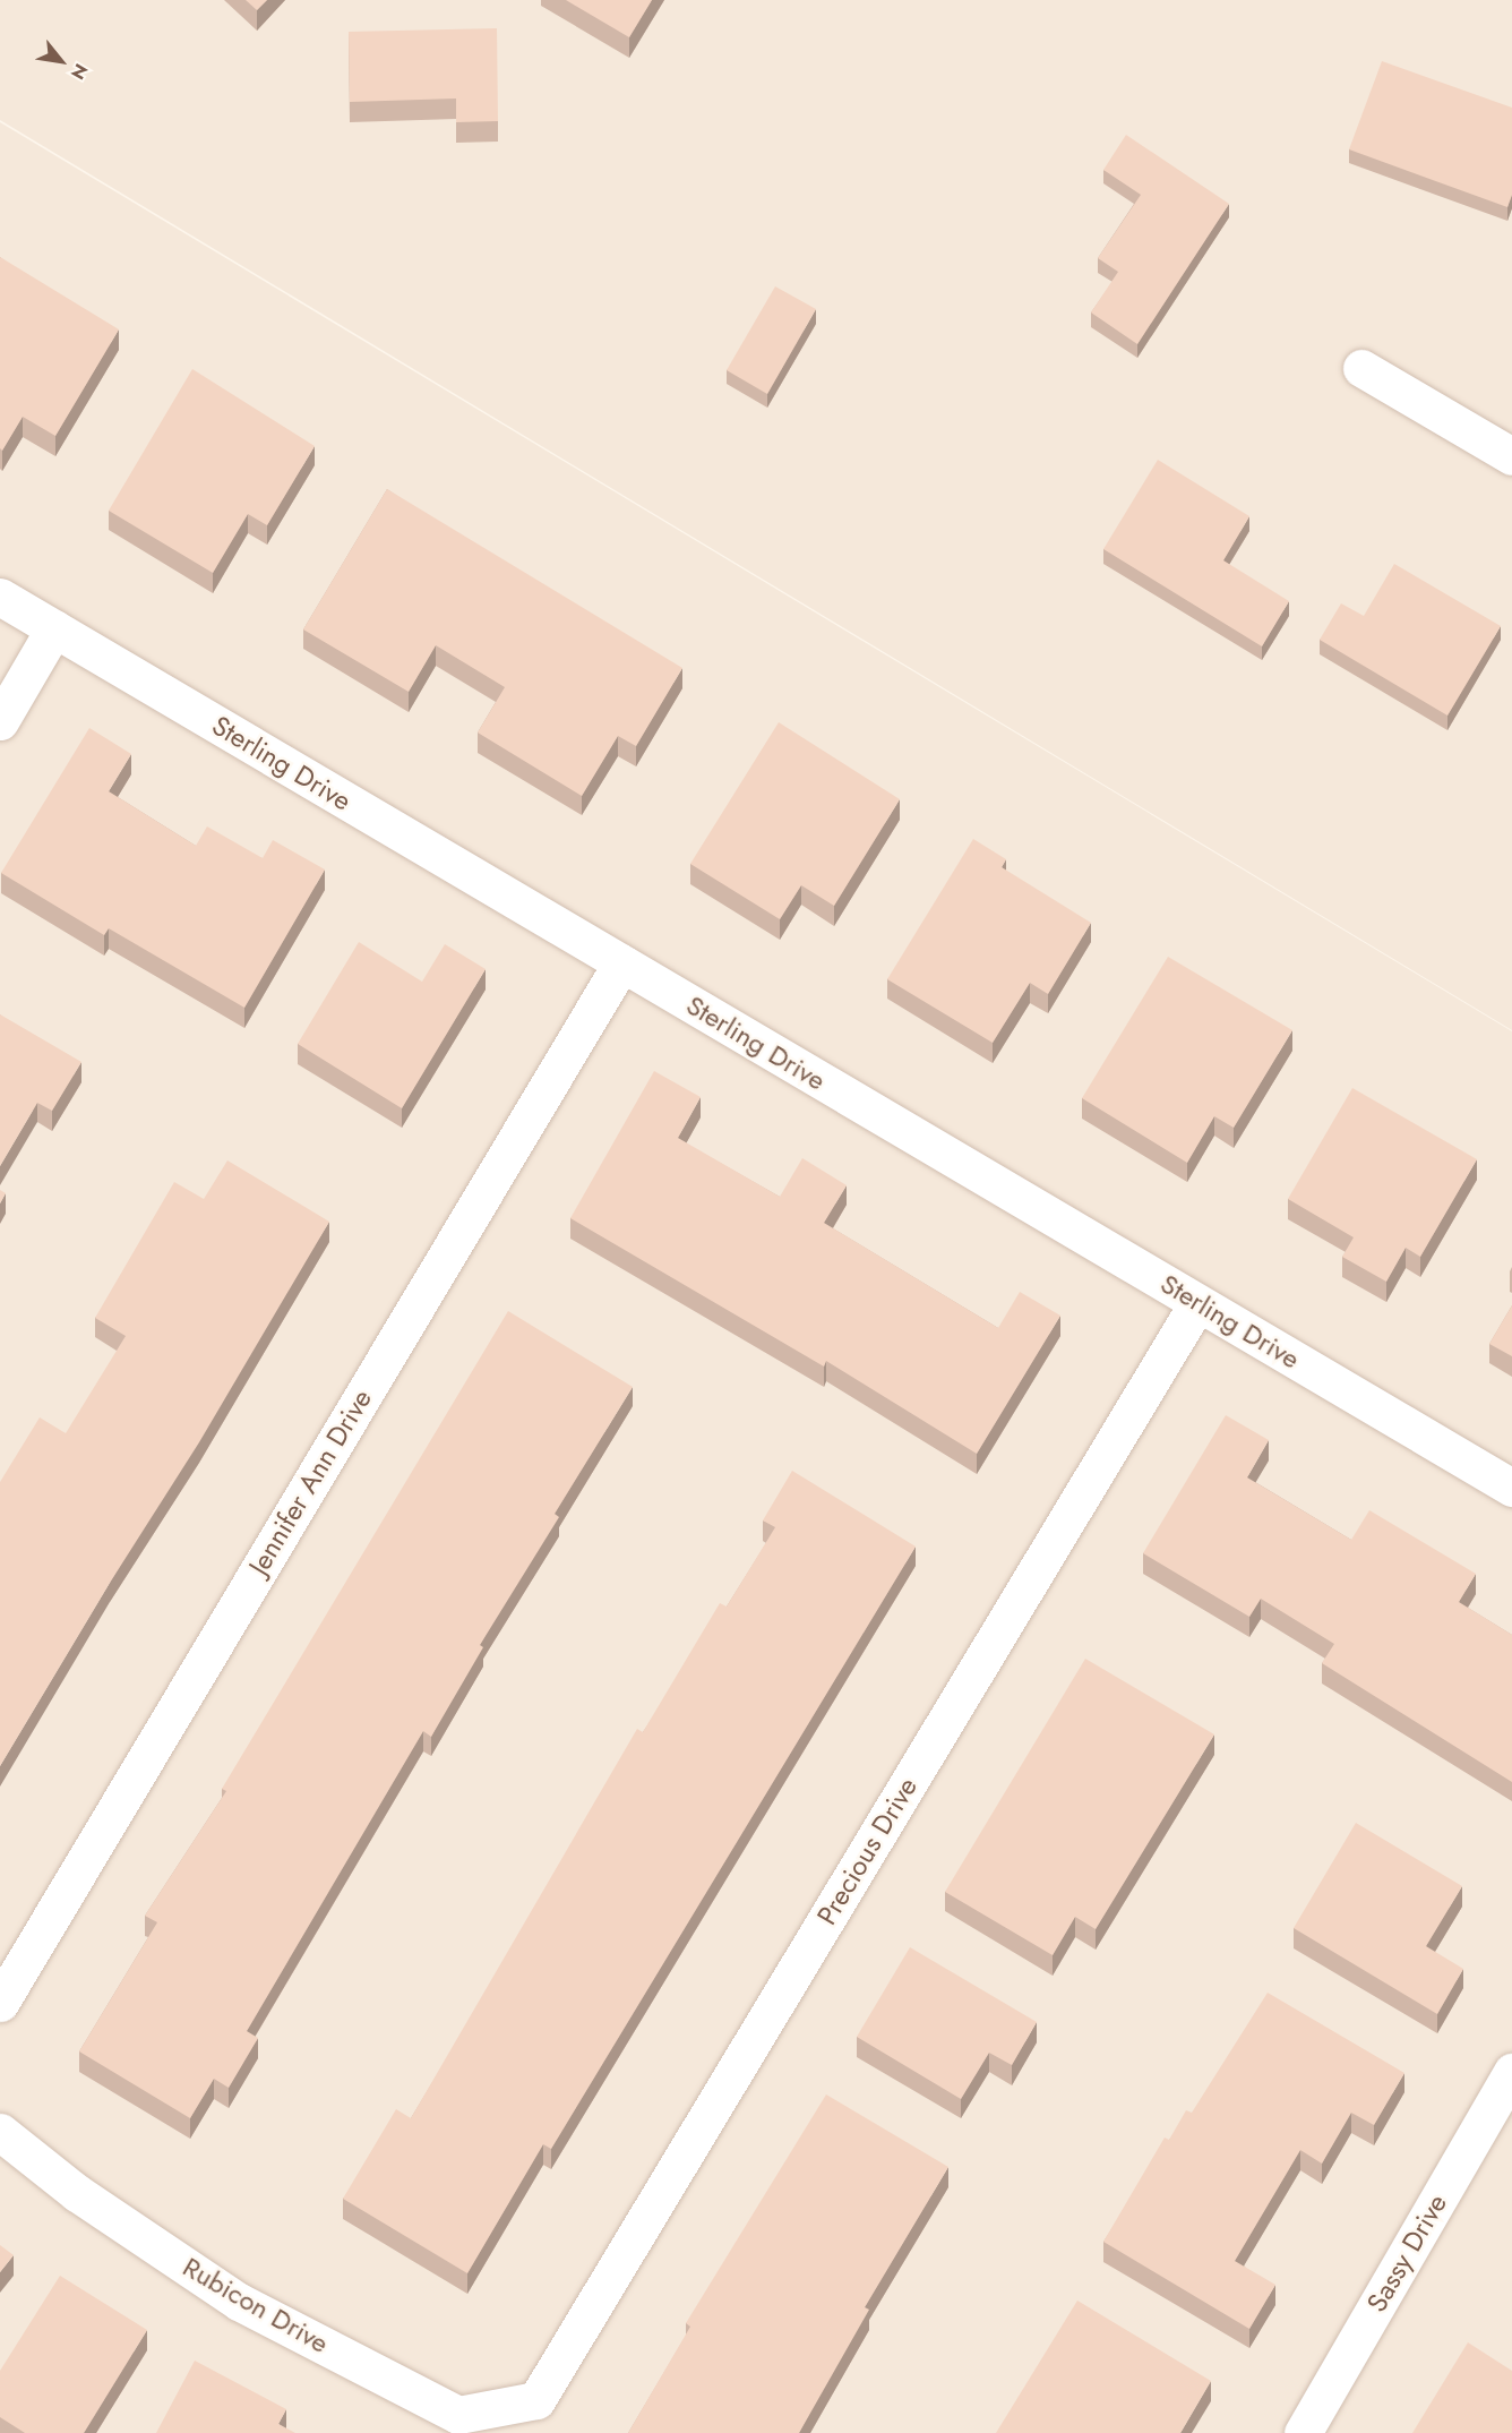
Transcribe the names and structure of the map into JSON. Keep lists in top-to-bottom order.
{
  "streets": {
    "street": [
      "Sterling Drive",
      "Jennifer Ann Drive",
      "Precious Drive",
      "Sassy Drive",
      "Rubicon Drive"
    ]
  },
  "crossings": [
    ["Sterling Drive", "Jennifer Ann Drive"],
    ["Sterling Drive", "Precious Drive"],
    ["Precious Drive", "Rubicon Drive"]
  ],
  "north": "bottom right"
}
